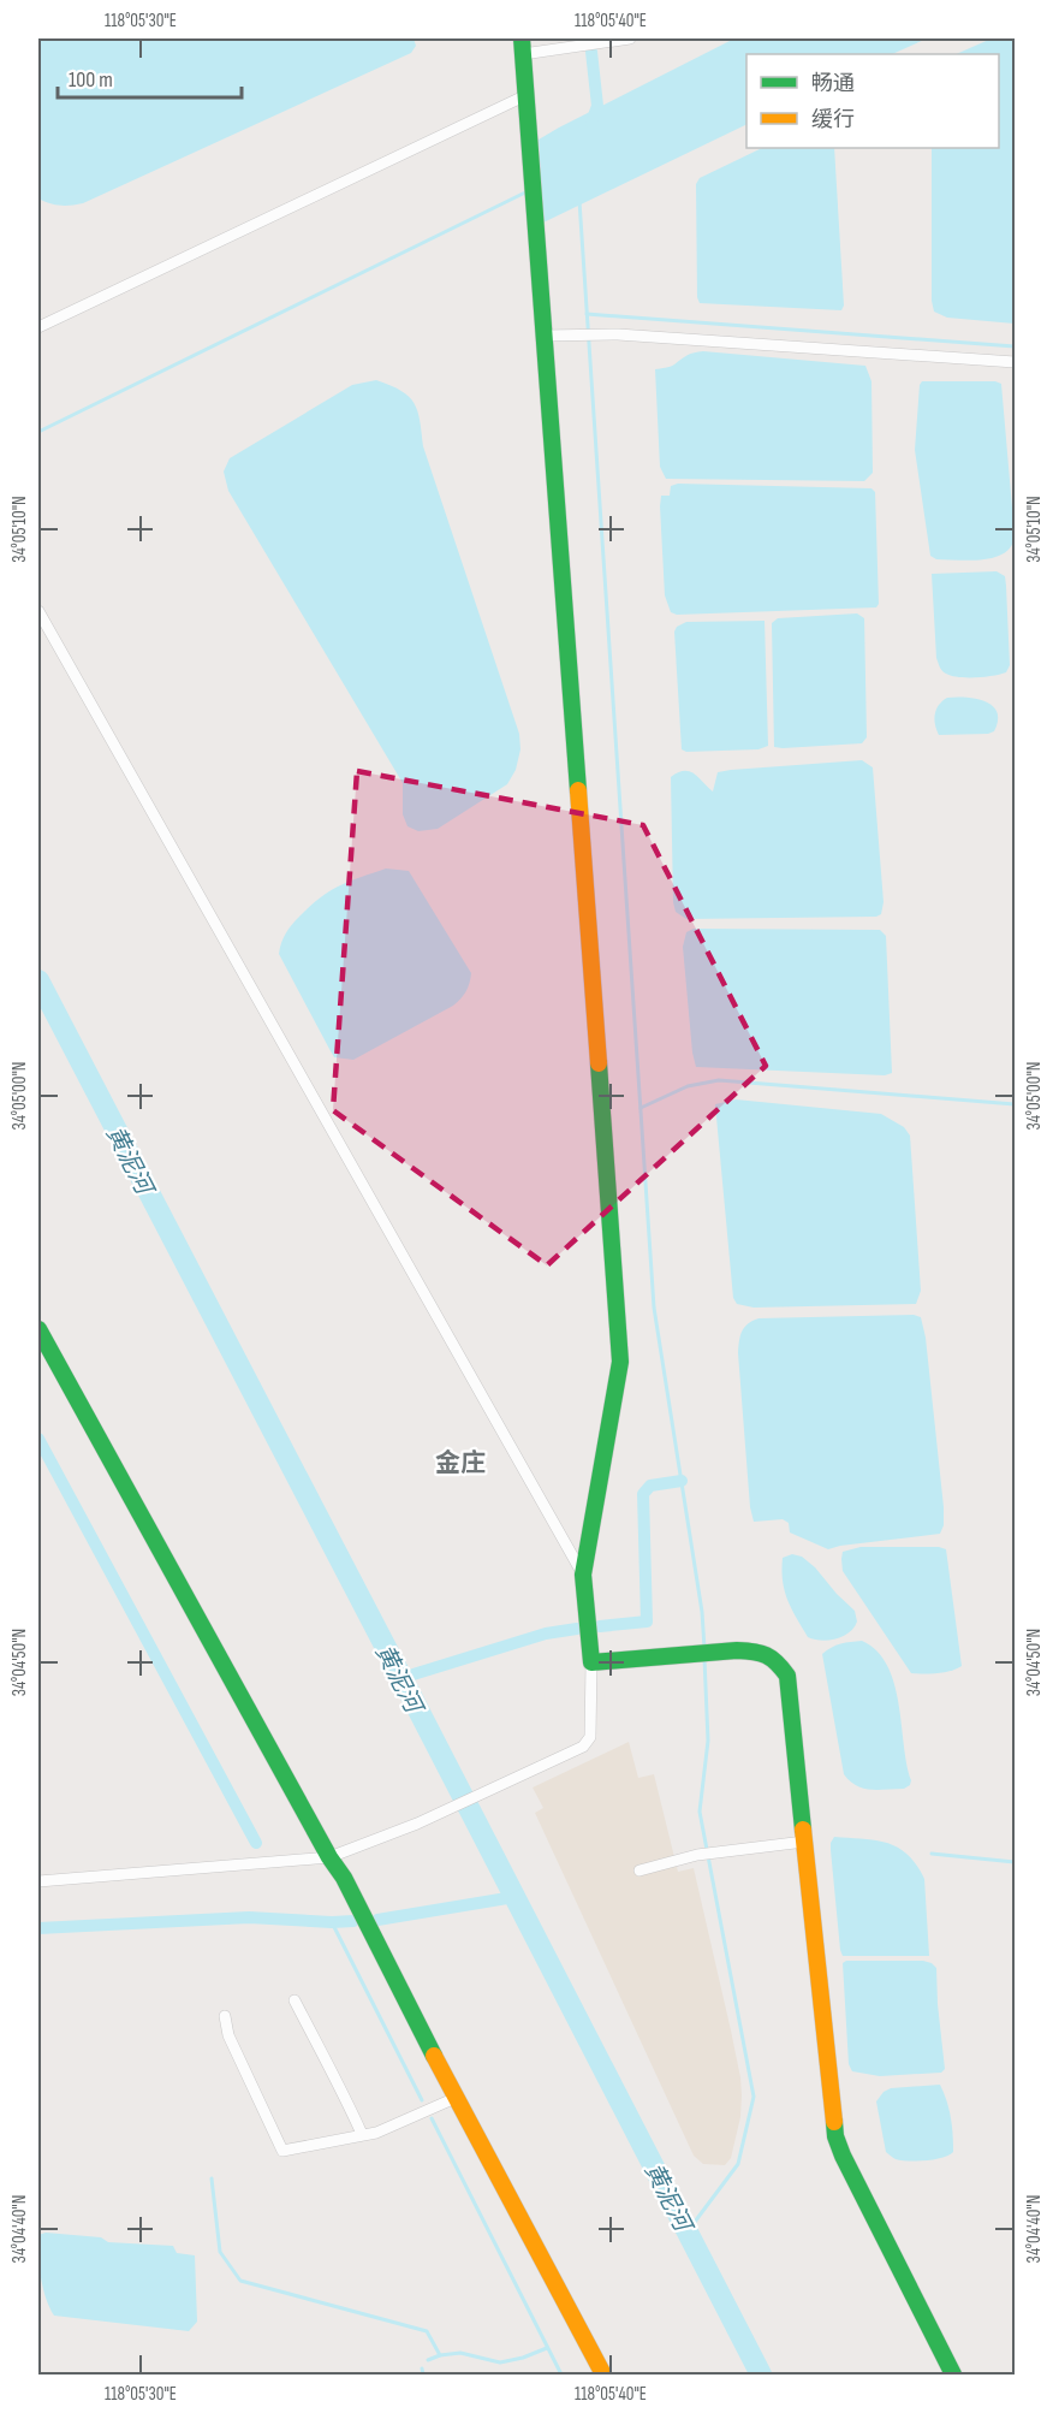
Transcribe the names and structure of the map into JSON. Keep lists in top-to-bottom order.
{
  "districts": ["金庄"],
  "water": ["黄泥河"],
  "legend": ["畅通", "缓行"],
  "scale_bar": "100 m",
  "coordinates": [
    "118°05'30\"E",
    "118°05'40\"E",
    "34°05'10\"N",
    "34°05'00\"N",
    "34°04'50\"N",
    "34°04'40\"N"
  ]
}
